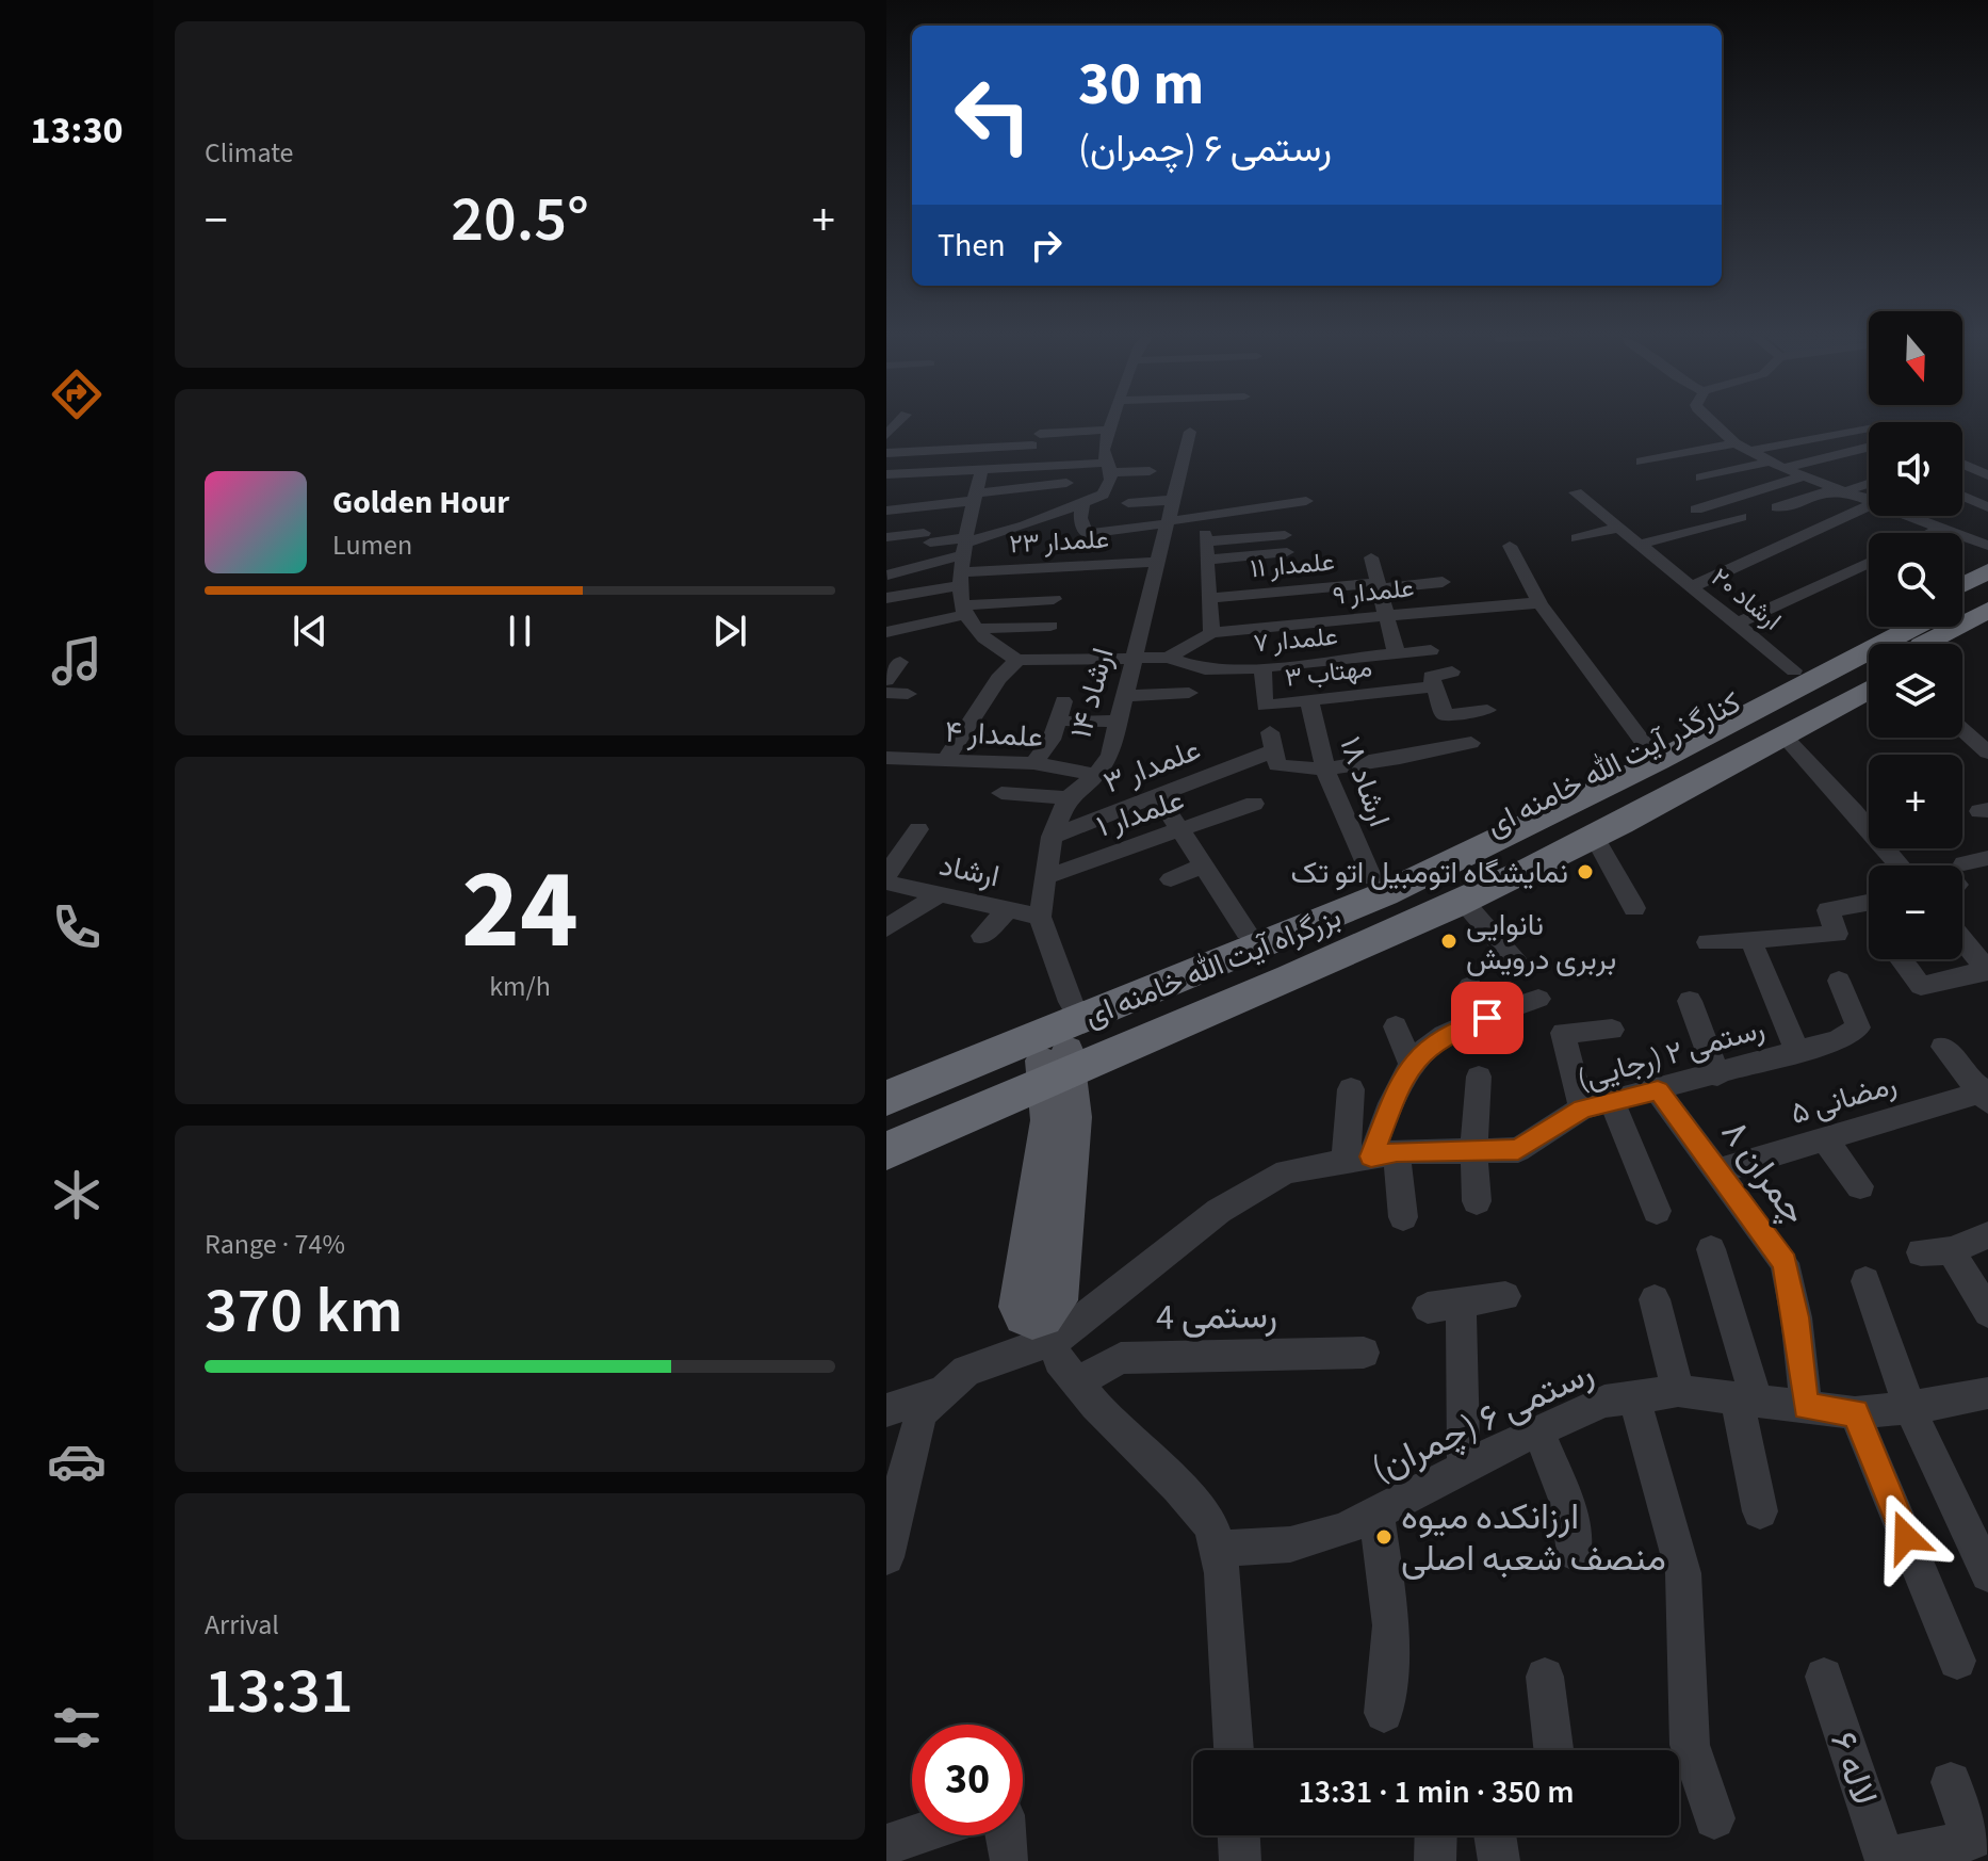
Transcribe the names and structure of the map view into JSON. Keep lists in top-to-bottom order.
{
  "streets": {
    "highway": ["کنارگذر آیت الله خامنه ای", "بزرگراه آیت الله خامنه ای"],
    "street": [
      "علمدار ۲۳",
      "علمدار ۱۱",
      "علمدار ۹",
      "ارشاد ۲۰",
      "علمدار ۷",
      "مهتاب ۳",
      "ارشاد ۱۴",
      "علمدار ۴",
      "علمدار ۳",
      "ارشاد ۱۸",
      "علمدار ۱",
      "ارشاد",
      "رستمی ۲ (رجایی)",
      "رمضانی ۵",
      "چمران ۸",
      "رستمی 4",
      "رستمی ۶ (چمران)",
      "لاله ۶"
    ]
  },
  "crossings": [
    ["علمدار ۲۳", "ارشاد ۱۴"],
    ["ارشاد ۲۰", "کنارگذر آیت الله خامنه ای"],
    ["علمدار ۷", "مهتاب ۳"],
    ["مهتاب ۳", "ارشاد ۱۸"],
    ["ارشاد ۱۴", "علمدار ۴"],
    ["ارشاد ۱۴", "علمدار ۳"],
    ["ارشاد ۱۴", "علمدار ۱"],
    ["ارشاد ۱۴", "ارشاد"],
    ["کنارگذر آیت الله خامنه ای", "بزرگراه آیت الله خامنه ای"],
    ["علمدار ۳", "ارشاد ۱۸"],
    ["رستمی ۲ (رجایی)", "چمران ۸"],
    ["رمضانی ۵", "چمران ۸"],
    ["چمران ۸", "رستمی ۶ (چمران)"]
  ],
  "places": ["نمایشگاه اتومبیل اتو تک", "نانوایی بربری درویش", "ارزانکده میوه منصف شعبه اصلی"],
  "north": "bottom",
  "page": {
    "tabs": "13:30",
    "tile": [
      "Climate",
      ["24", "km/h"],
      ["Range · 74%", "370 km"],
      ["Arrival", "13:31"]
    ],
    "turn": ["30 m", "رستمی ۶ (چمران)"],
    "heat": ["−", "20.5°", "+"],
    "then": "Then",
    "map_buttons": ["+", "−"],
    "song": ["Golden Hour", "Lumen"],
    "limit": "30",
    "trip": "13:31 · 1 min · 350 m"
  }
}
